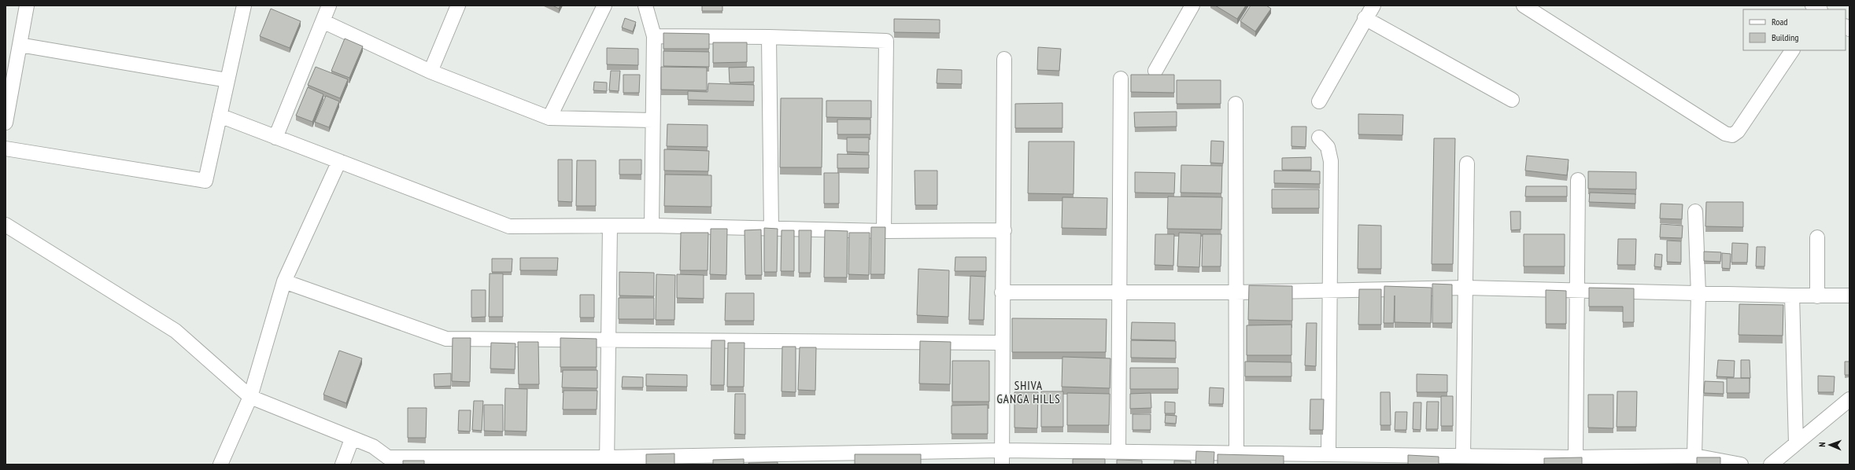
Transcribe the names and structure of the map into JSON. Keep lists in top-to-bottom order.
{
  "districts": ["SHIVA GANGA HILLS"],
  "legend": ["Road", "Building"],
  "north": "left"
}
